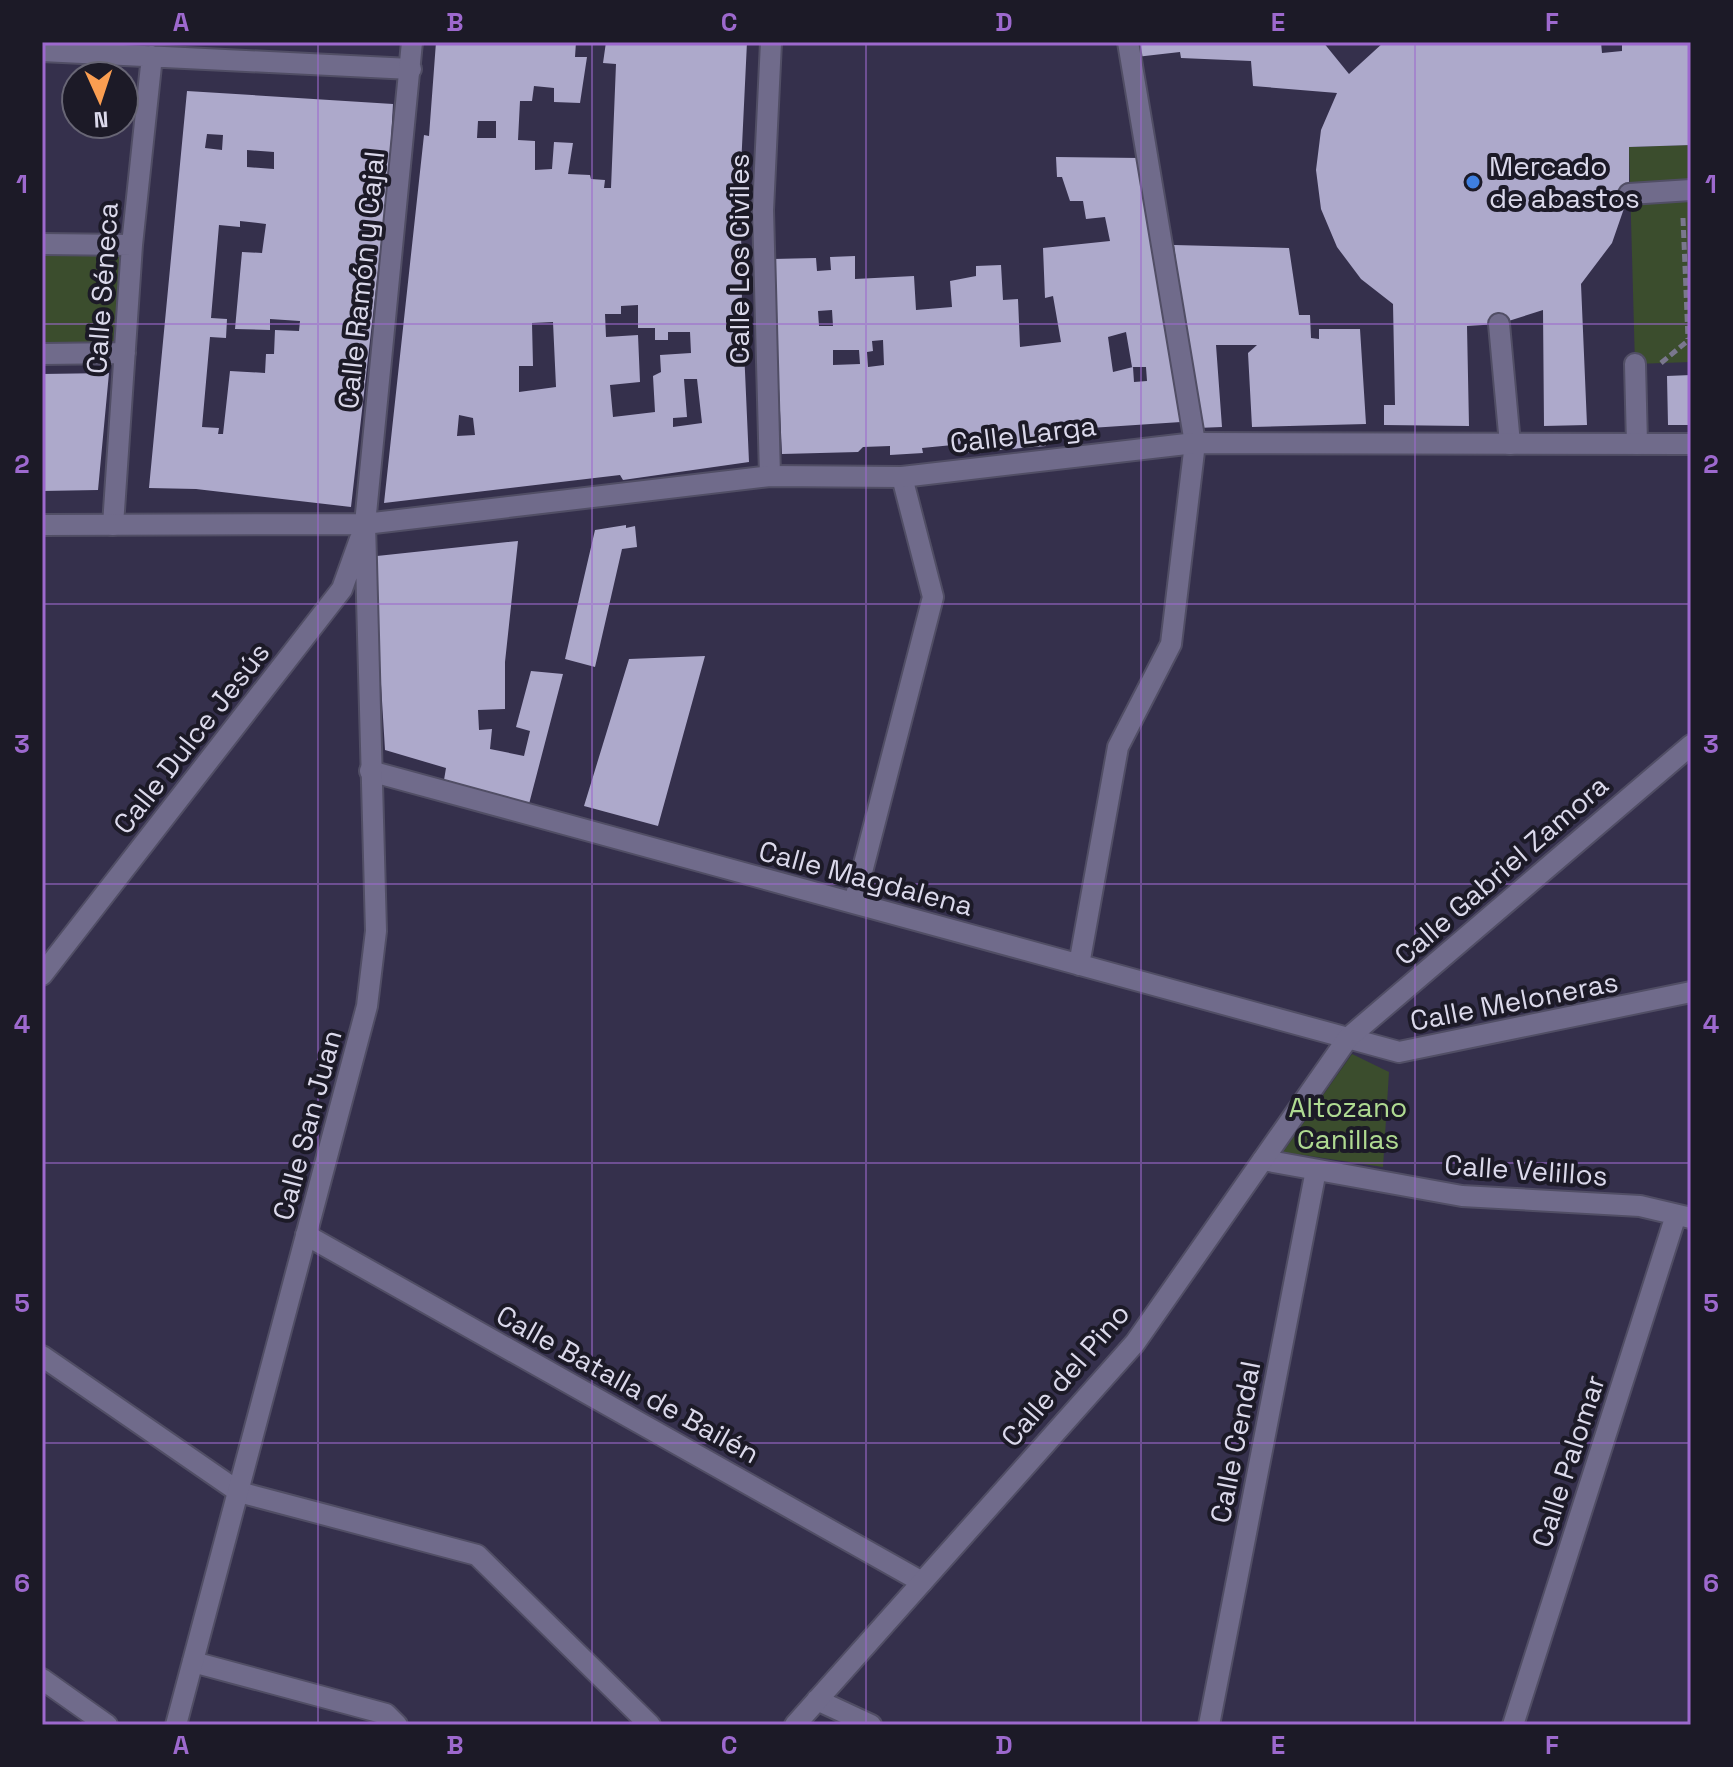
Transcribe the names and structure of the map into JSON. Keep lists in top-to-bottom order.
{
  "streets": {
    "street": [
      "Calle Los Civiles",
      "Calle Ramón y Cajal",
      "Calle Séneca",
      "Calle Larga",
      "Calle Dulce Jesús",
      "Calle Gabriel Zamora",
      "Calle Magdalena",
      "Calle Meloneras",
      "Calle San Juan",
      "Calle Velillos",
      "Calle del Pino",
      "Calle Batalla de Bailén",
      "Calle Cendal",
      "Calle Palomar"
    ]
  },
  "crossings": [
    ["Calle Los Civiles", "Calle Larga"],
    ["Calle Ramón y Cajal", "Calle Larga"],
    ["Calle Ramón y Cajal", "Calle Dulce Jesús"],
    ["Calle Ramón y Cajal", "Calle San Juan"],
    ["Calle Séneca", "Calle Larga"],
    ["Calle Larga", "Calle Dulce Jesús"],
    ["Calle Larga", "Calle San Juan"],
    ["Calle Dulce Jesús", "Calle San Juan"],
    ["Calle Gabriel Zamora", "Calle Magdalena"],
    ["Calle Gabriel Zamora", "Calle Meloneras"],
    ["Calle Gabriel Zamora", "Calle del Pino"],
    ["Calle Magdalena", "Calle Meloneras"],
    ["Calle Magdalena", "Calle San Juan"],
    ["Calle Magdalena", "Calle del Pino"],
    ["Calle Meloneras", "Calle del Pino"],
    ["Calle San Juan", "Calle Batalla de Bailén"],
    ["Calle Velillos", "Calle del Pino"],
    ["Calle Velillos", "Calle Cendal"],
    ["Calle Velillos", "Calle Palomar"],
    ["Calle del Pino", "Calle Batalla de Bailén"]
  ],
  "parks": ["Altozano Canillas"],
  "places": ["Mercado de abastos"],
  "north": "bottom",
  "grid": {
    "columns": [
      "A",
      "B",
      "C",
      "D",
      "E",
      "F"
    ],
    "rows": [
      "1",
      "2",
      "3",
      "4",
      "5",
      "6"
    ]
  }
}
